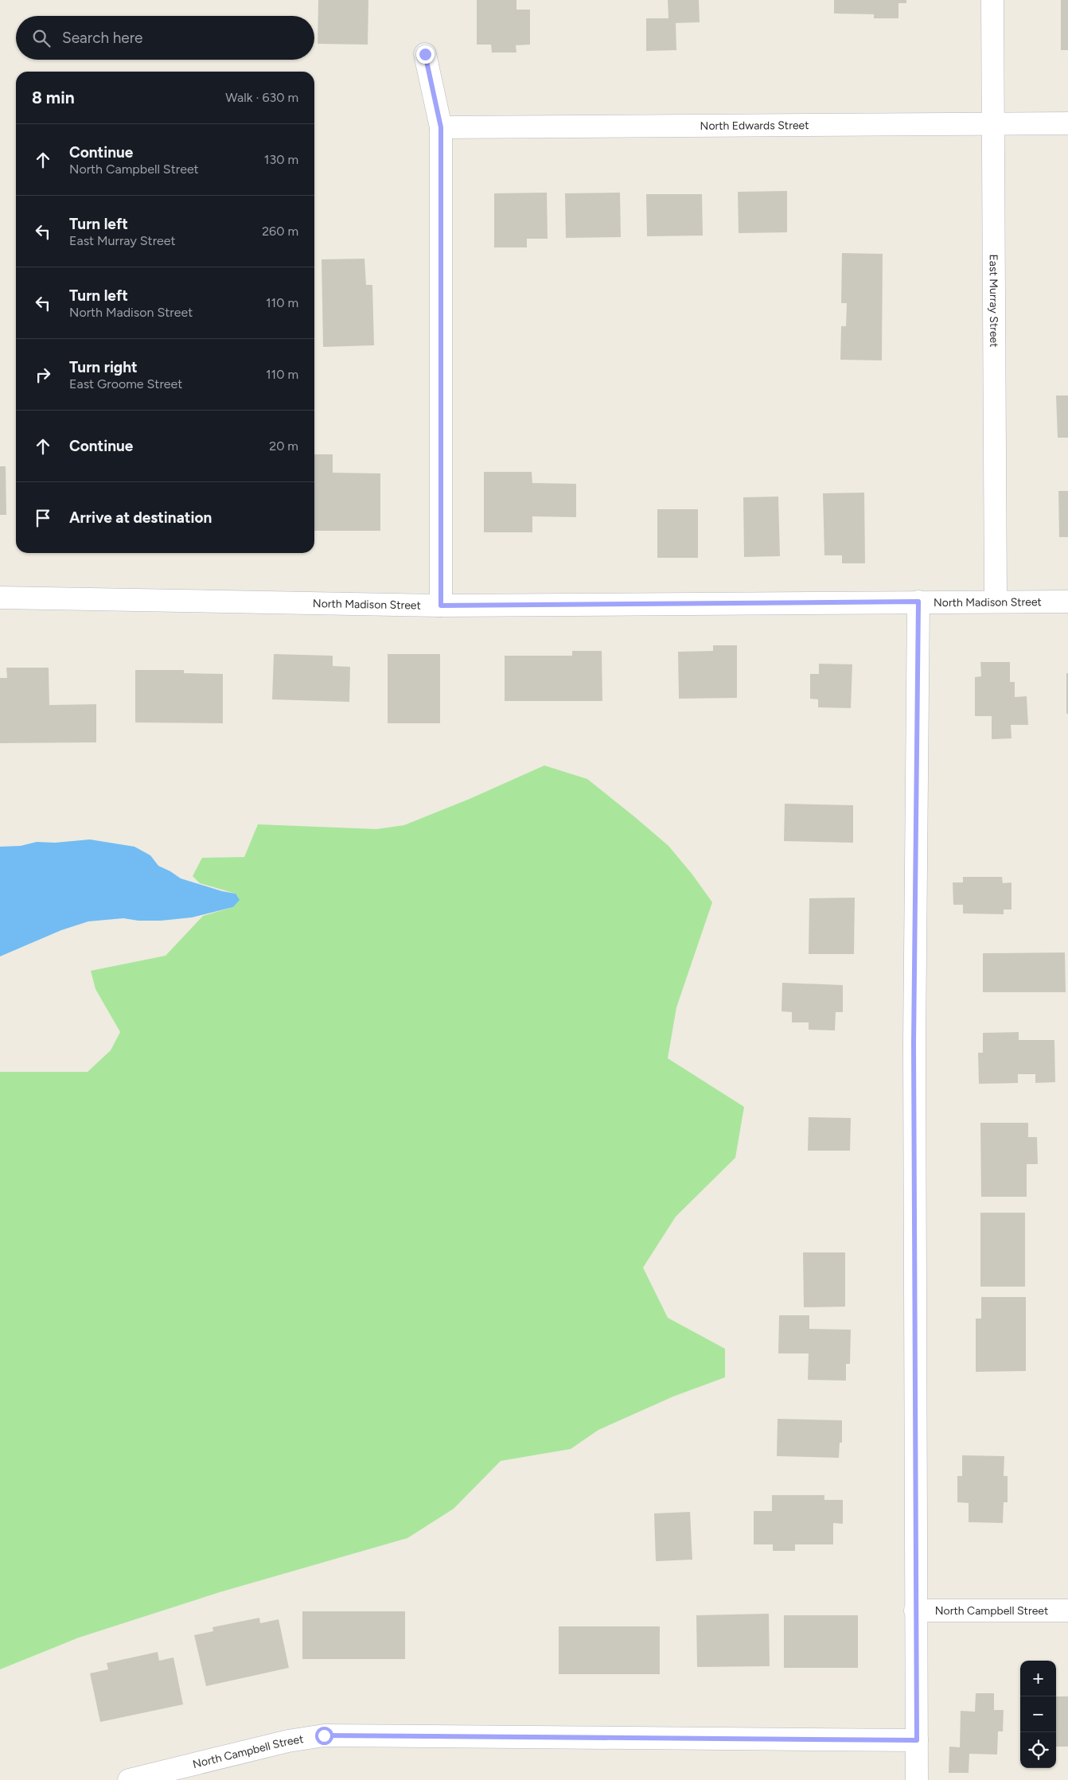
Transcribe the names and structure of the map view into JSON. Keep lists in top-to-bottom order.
{
  "streets": {
    "street": [
      "North Edwards Street",
      "East Murray Street",
      "North Madison Street",
      "North Campbell Street"
    ]
  },
  "crossings": [
    ["North Edwards Street", "East Murray Street"],
    ["East Murray Street", "North Madison Street"]
  ],
  "page": {
    "search": "Search here",
    "heading": ["8 min", "Walk · 630 m"],
    "list": [
      ["Continue", "North Campbell Street", "130 m"],
      ["Turn left", "East Murray Street", "260 m"],
      ["Turn left", "North Madison Street", "110 m"],
      ["Turn right", "East Groome Street", "110 m"],
      ["Continue", "20 m"],
      "Arrive at destination"
    ],
    "map_buttons": ["+", "−"]
  }
}
